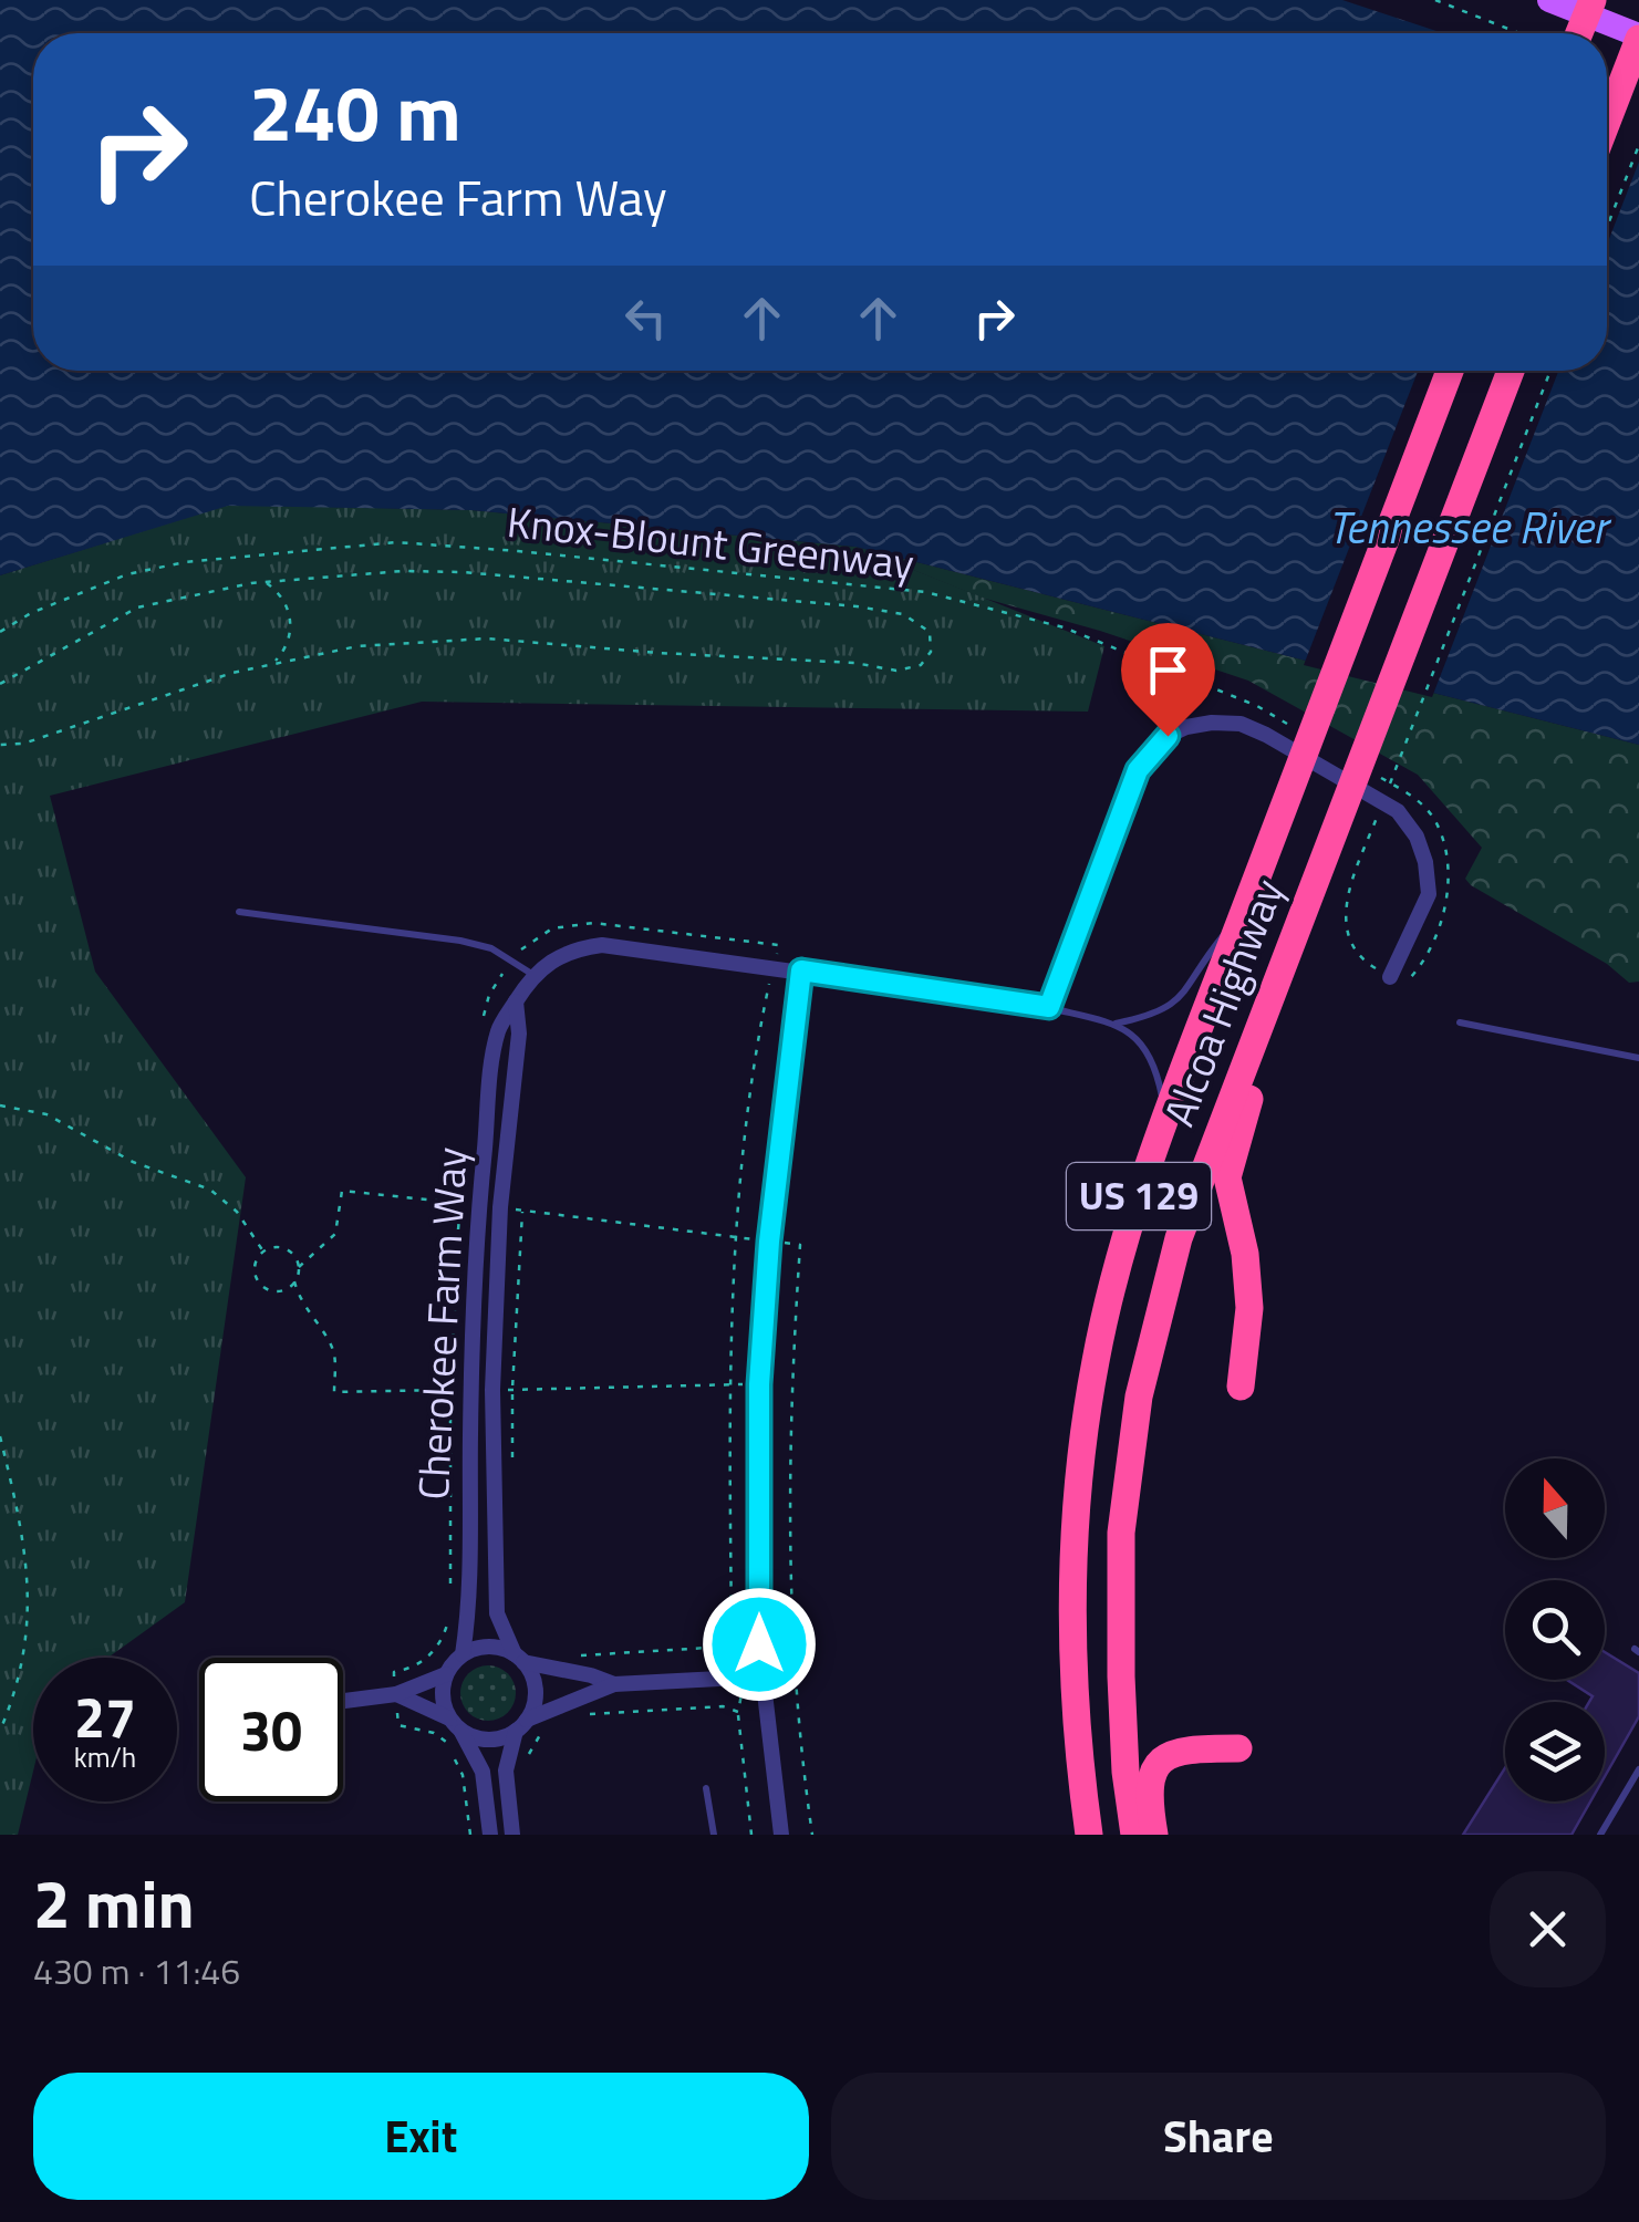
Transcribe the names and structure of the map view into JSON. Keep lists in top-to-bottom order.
{
  "streets": {
    "highway": ["Alcoa Highway", "US 129"],
    "street": ["Cherokee Farm Way"],
    "path": ["Knox-Blount Greenway"]
  },
  "water": ["Tennessee River"],
  "north": "top",
  "page": {
    "turn": ["240 m", "Cherokee Farm Way"],
    "speed": "27 km/h",
    "limit": "30",
    "heading": ["2 min", "430 m · 11:46"],
    "buttons": ["Exit", "Share"]
  }
}
